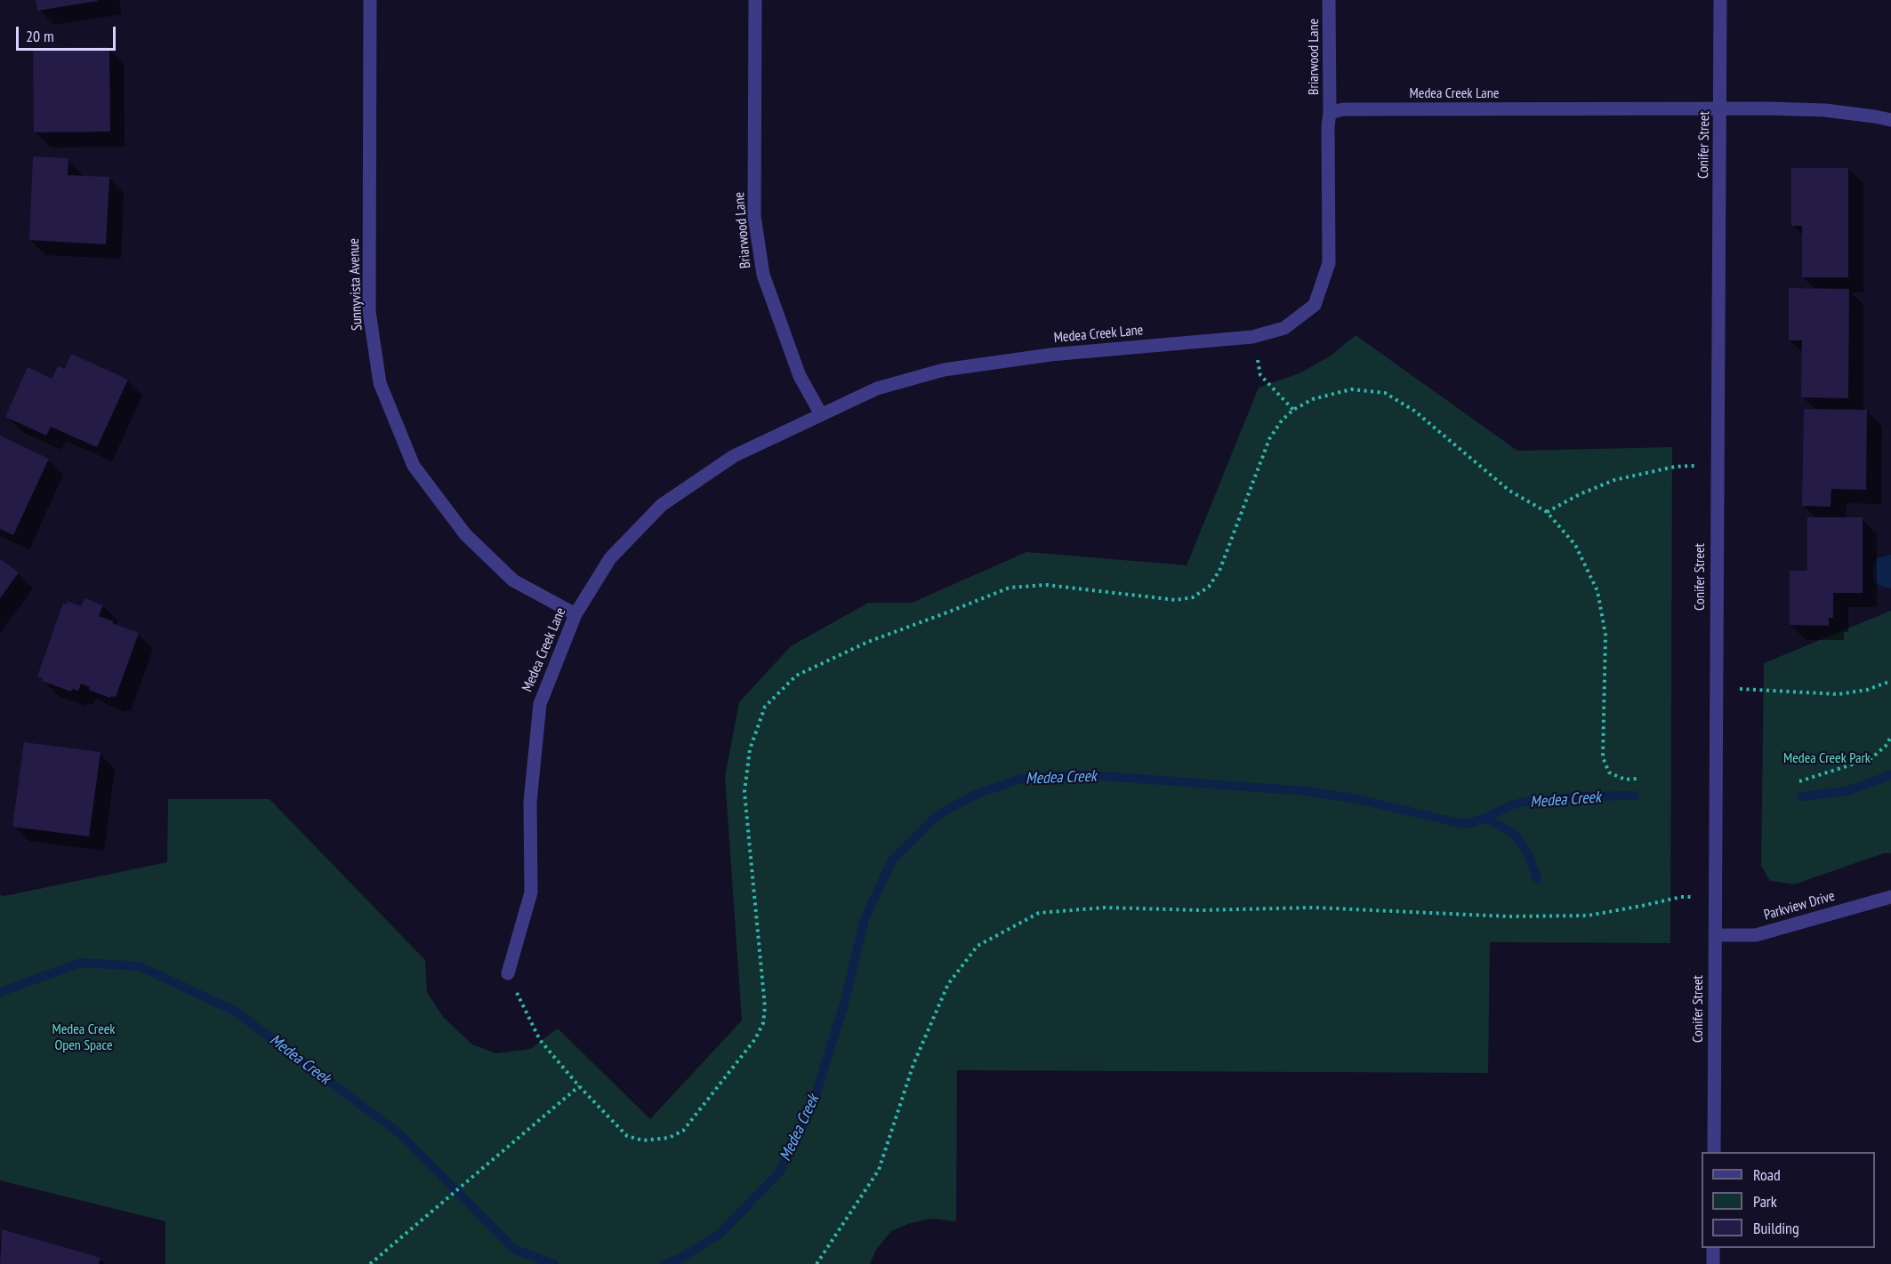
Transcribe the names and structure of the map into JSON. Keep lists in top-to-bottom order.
{
  "streets": {
    "street": [
      "Briarwood Lane",
      "Medea Creek Lane",
      "Conifer Street",
      "Sunnyvista Avenue",
      "Parkview Drive"
    ]
  },
  "crossings": [
    ["Briarwood Lane", "Medea Creek Lane"],
    ["Medea Creek Lane", "Conifer Street"],
    ["Medea Creek Lane", "Sunnyvista Avenue"],
    ["Conifer Street", "Parkview Drive"]
  ],
  "water": ["Medea Creek"],
  "parks": ["Medea Creek Park", "Medea Creek Open Space"],
  "legend": ["Road", "Park", "Building"],
  "scale_bar": "20 m"
}
